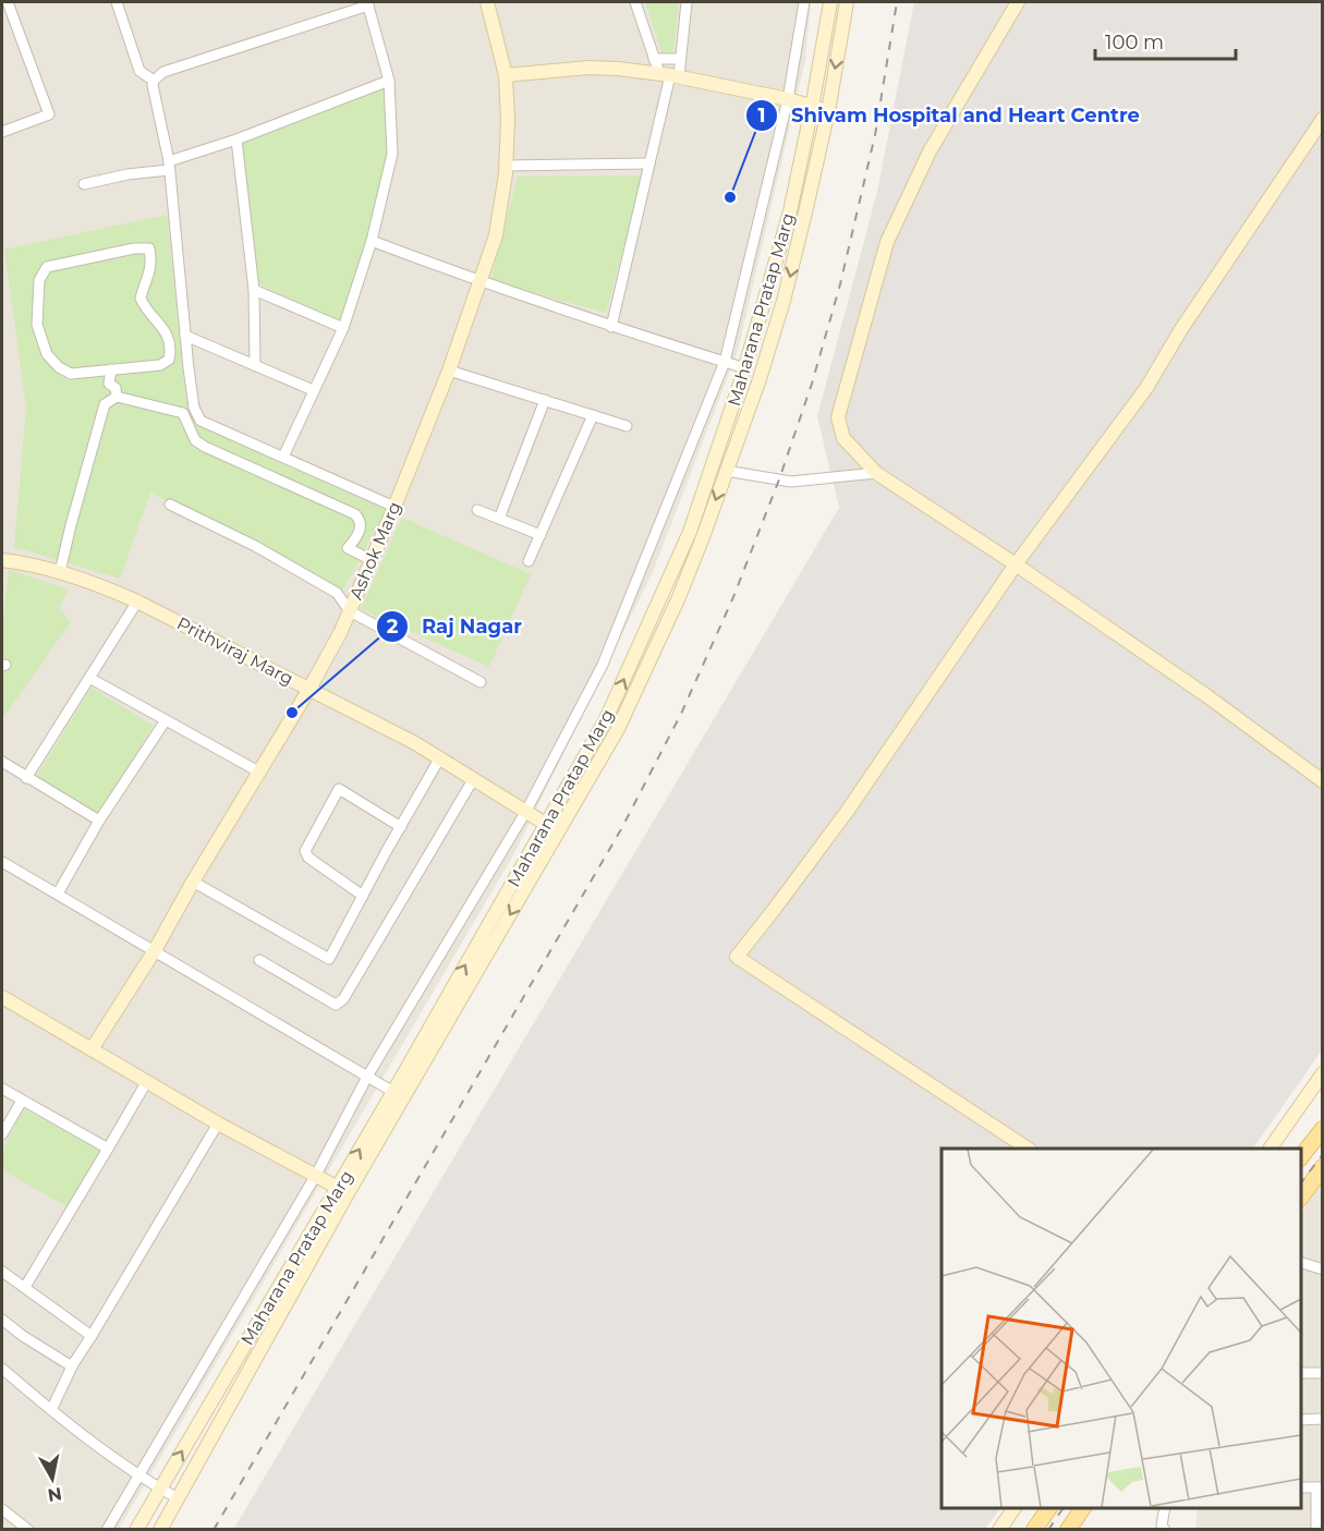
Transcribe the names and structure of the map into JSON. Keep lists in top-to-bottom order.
{
  "streets": {
    "street": ["Maharana Pratap Marg", "Ashok Marg", "Prithviraj Marg"]
  },
  "crossings": [
    ["Maharana Pratap Marg", "Prithviraj Marg"],
    ["Ashok Marg", "Prithviraj Marg"]
  ],
  "places": ["Shivam Hospital and Heart Centre", "Raj Nagar"],
  "scale_bar": "100 m",
  "north": "bottom"
}
